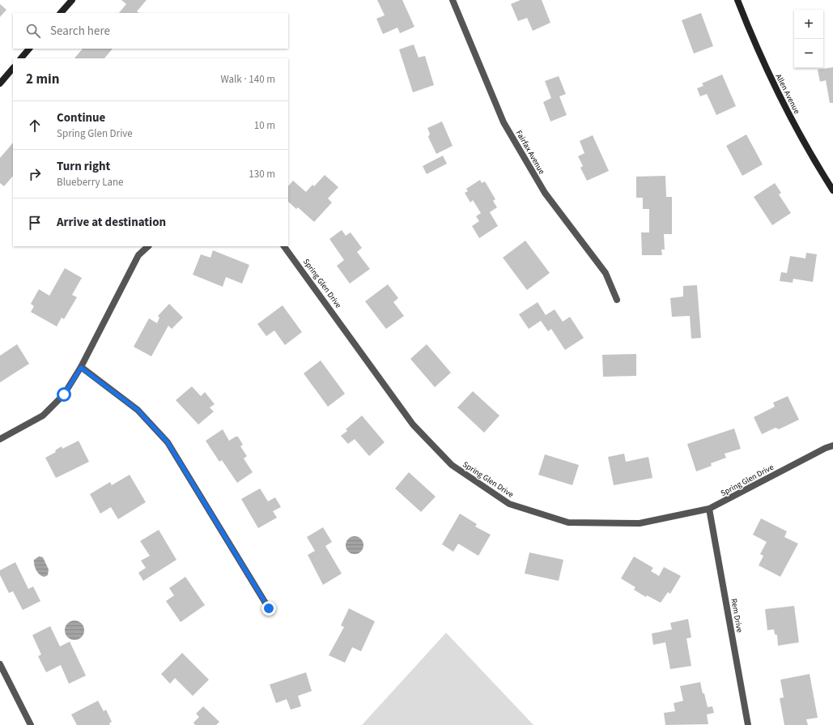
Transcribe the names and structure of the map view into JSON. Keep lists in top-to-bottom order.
{
  "streets": {
    "street": [
      "Allen Avenue",
      "Fairfax Avenue",
      "Spring Glen Drive",
      "Rem Drive"
    ]
  },
  "crossings": [
    ["Spring Glen Drive", "Rem Drive"]
  ],
  "page": {
    "map_buttons": ["+", "−"],
    "search": "Search here",
    "heading": ["2 min", "Walk · 140 m"],
    "list": [
      ["Continue", "Spring Glen Drive", "10 m"],
      ["Turn right", "Blueberry Lane", "130 m"],
      "Arrive at destination"
    ]
  }
}
